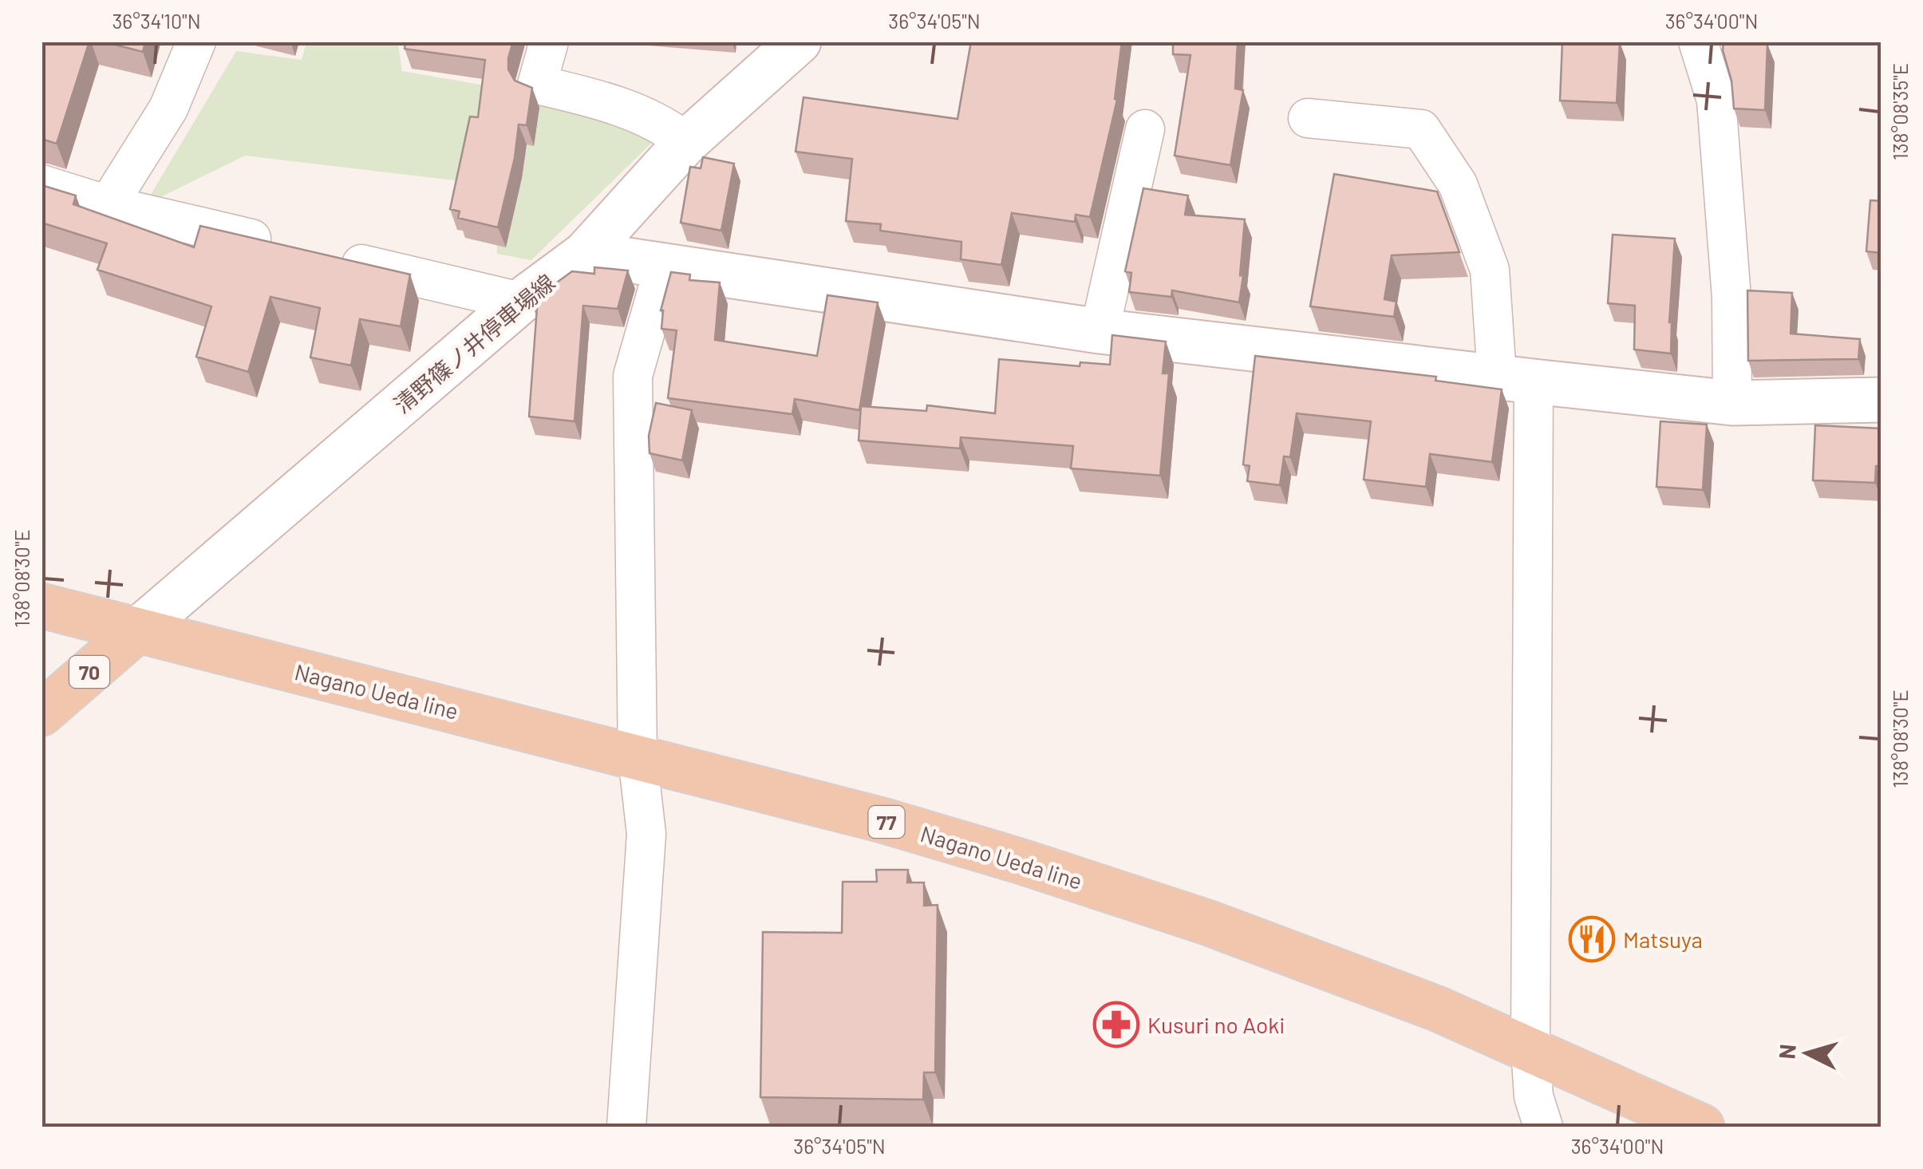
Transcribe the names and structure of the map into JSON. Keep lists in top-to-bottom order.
{
  "streets": {
    "main road": ["70", "Nagano Ueda line", "77"],
    "street": ["清野篠ノ井停車場線"]
  },
  "crossings": [
    ["清野篠ノ井停車場線", "70"],
    ["清野篠ノ井停車場線", "Nagano Ueda line"],
    ["70", "Nagano Ueda line"]
  ],
  "places": {
    "restaurant": ["Matsuya"],
    "pharmacy": ["Kusuri no Aoki"]
  },
  "north": "left",
  "coordinates": [
    "36°34'10\"N",
    "36°34'05\"N",
    "36°34'00\"N",
    "138°08'35\"E",
    "138°08'30\"E"
  ]
}
